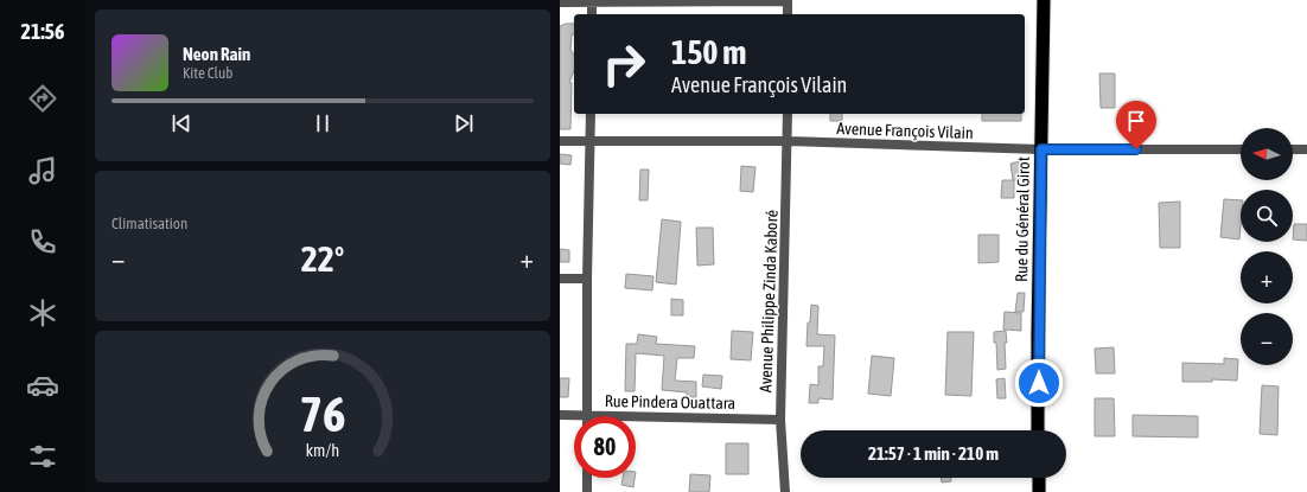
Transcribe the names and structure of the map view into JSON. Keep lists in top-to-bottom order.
{
  "streets": {
    "highway": ["Rue du Général Girot"],
    "street": ["Avenue François Vilain", "Avenue Philippe Zinda Kaboré", "Rue Pindera Ouattara"]
  },
  "crossings": [
    ["Avenue François Vilain", "Rue du Général Girot"],
    ["Avenue François Vilain", "Avenue Philippe Zinda Kaboré"],
    ["Avenue Philippe Zinda Kaboré", "Rue Pindera Ouattara"]
  ],
  "north": "left",
  "page": {
    "tabs": "21:56",
    "turn": ["150 m", "Avenue François Vilain"],
    "song": ["Neon Rain", "Kite Club"],
    "map_buttons": ["+", "−"],
    "tile": "Climatisation",
    "heat": ["−", "22°", "+"],
    "limit": "80",
    "trip": "21:57 · 1 min · 210 m",
    "gauge": ["76", "km/h"]
  }
}
